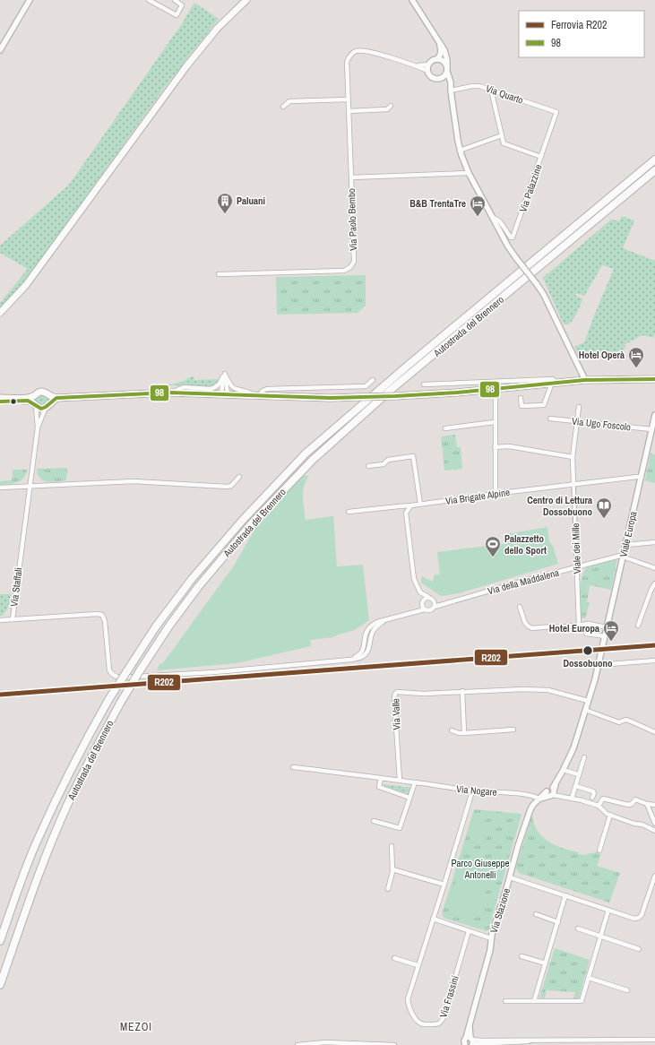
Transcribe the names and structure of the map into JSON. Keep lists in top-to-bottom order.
{
  "streets": {
    "highway": ["Autostrada del Brennero"],
    "street": [
      "Via Quarto",
      "Via Palazzine",
      "Via Paolo Bembo",
      "Via Ugo Foscolo",
      "Via Brigate Alpine",
      "Viale Europa",
      "Viale dei Mille",
      "Via della Maddalena",
      "Via Staffali",
      "Via Valle",
      "Via Nogare",
      "Via Stazione",
      "Via Frassini"
    ]
  },
  "crossings": [
    ["Via Quarto", "Via Palazzine"],
    ["Via Ugo Foscolo", "Viale Europa"],
    ["Via Ugo Foscolo", "Viale dei Mille"],
    ["Via Brigate Alpine", "Viale Europa"],
    ["Via Brigate Alpine", "Viale dei Mille"],
    ["Viale Europa", "Via della Maddalena"],
    ["Viale Europa", "Via Stazione"],
    ["Viale dei Mille", "Via della Maddalena"],
    ["Via della Maddalena", "Via Staffali"],
    ["Via Valle", "Via Nogare"],
    ["Via Valle", "Via Stazione"],
    ["Via Nogare", "Via Stazione"],
    ["Via Nogare", "Via Frassini"]
  ],
  "districts": ["MEZOI"],
  "parks": ["Parco Giuseppe Antonelli"],
  "places": {
    "building": ["Paluani"],
    "hotel": ["B&B TrentaTre", "Hotel Operà", "Hotel Europa"],
    "library": ["Centro di Lettura Dossobuono"],
    "sports": ["Palazzetto dello Sport"],
    "other": ["Dossobuono"]
  },
  "lines": ["transit line 98", "rail line R202"],
  "legend": ["Ferrovia R202", "98"]
}
